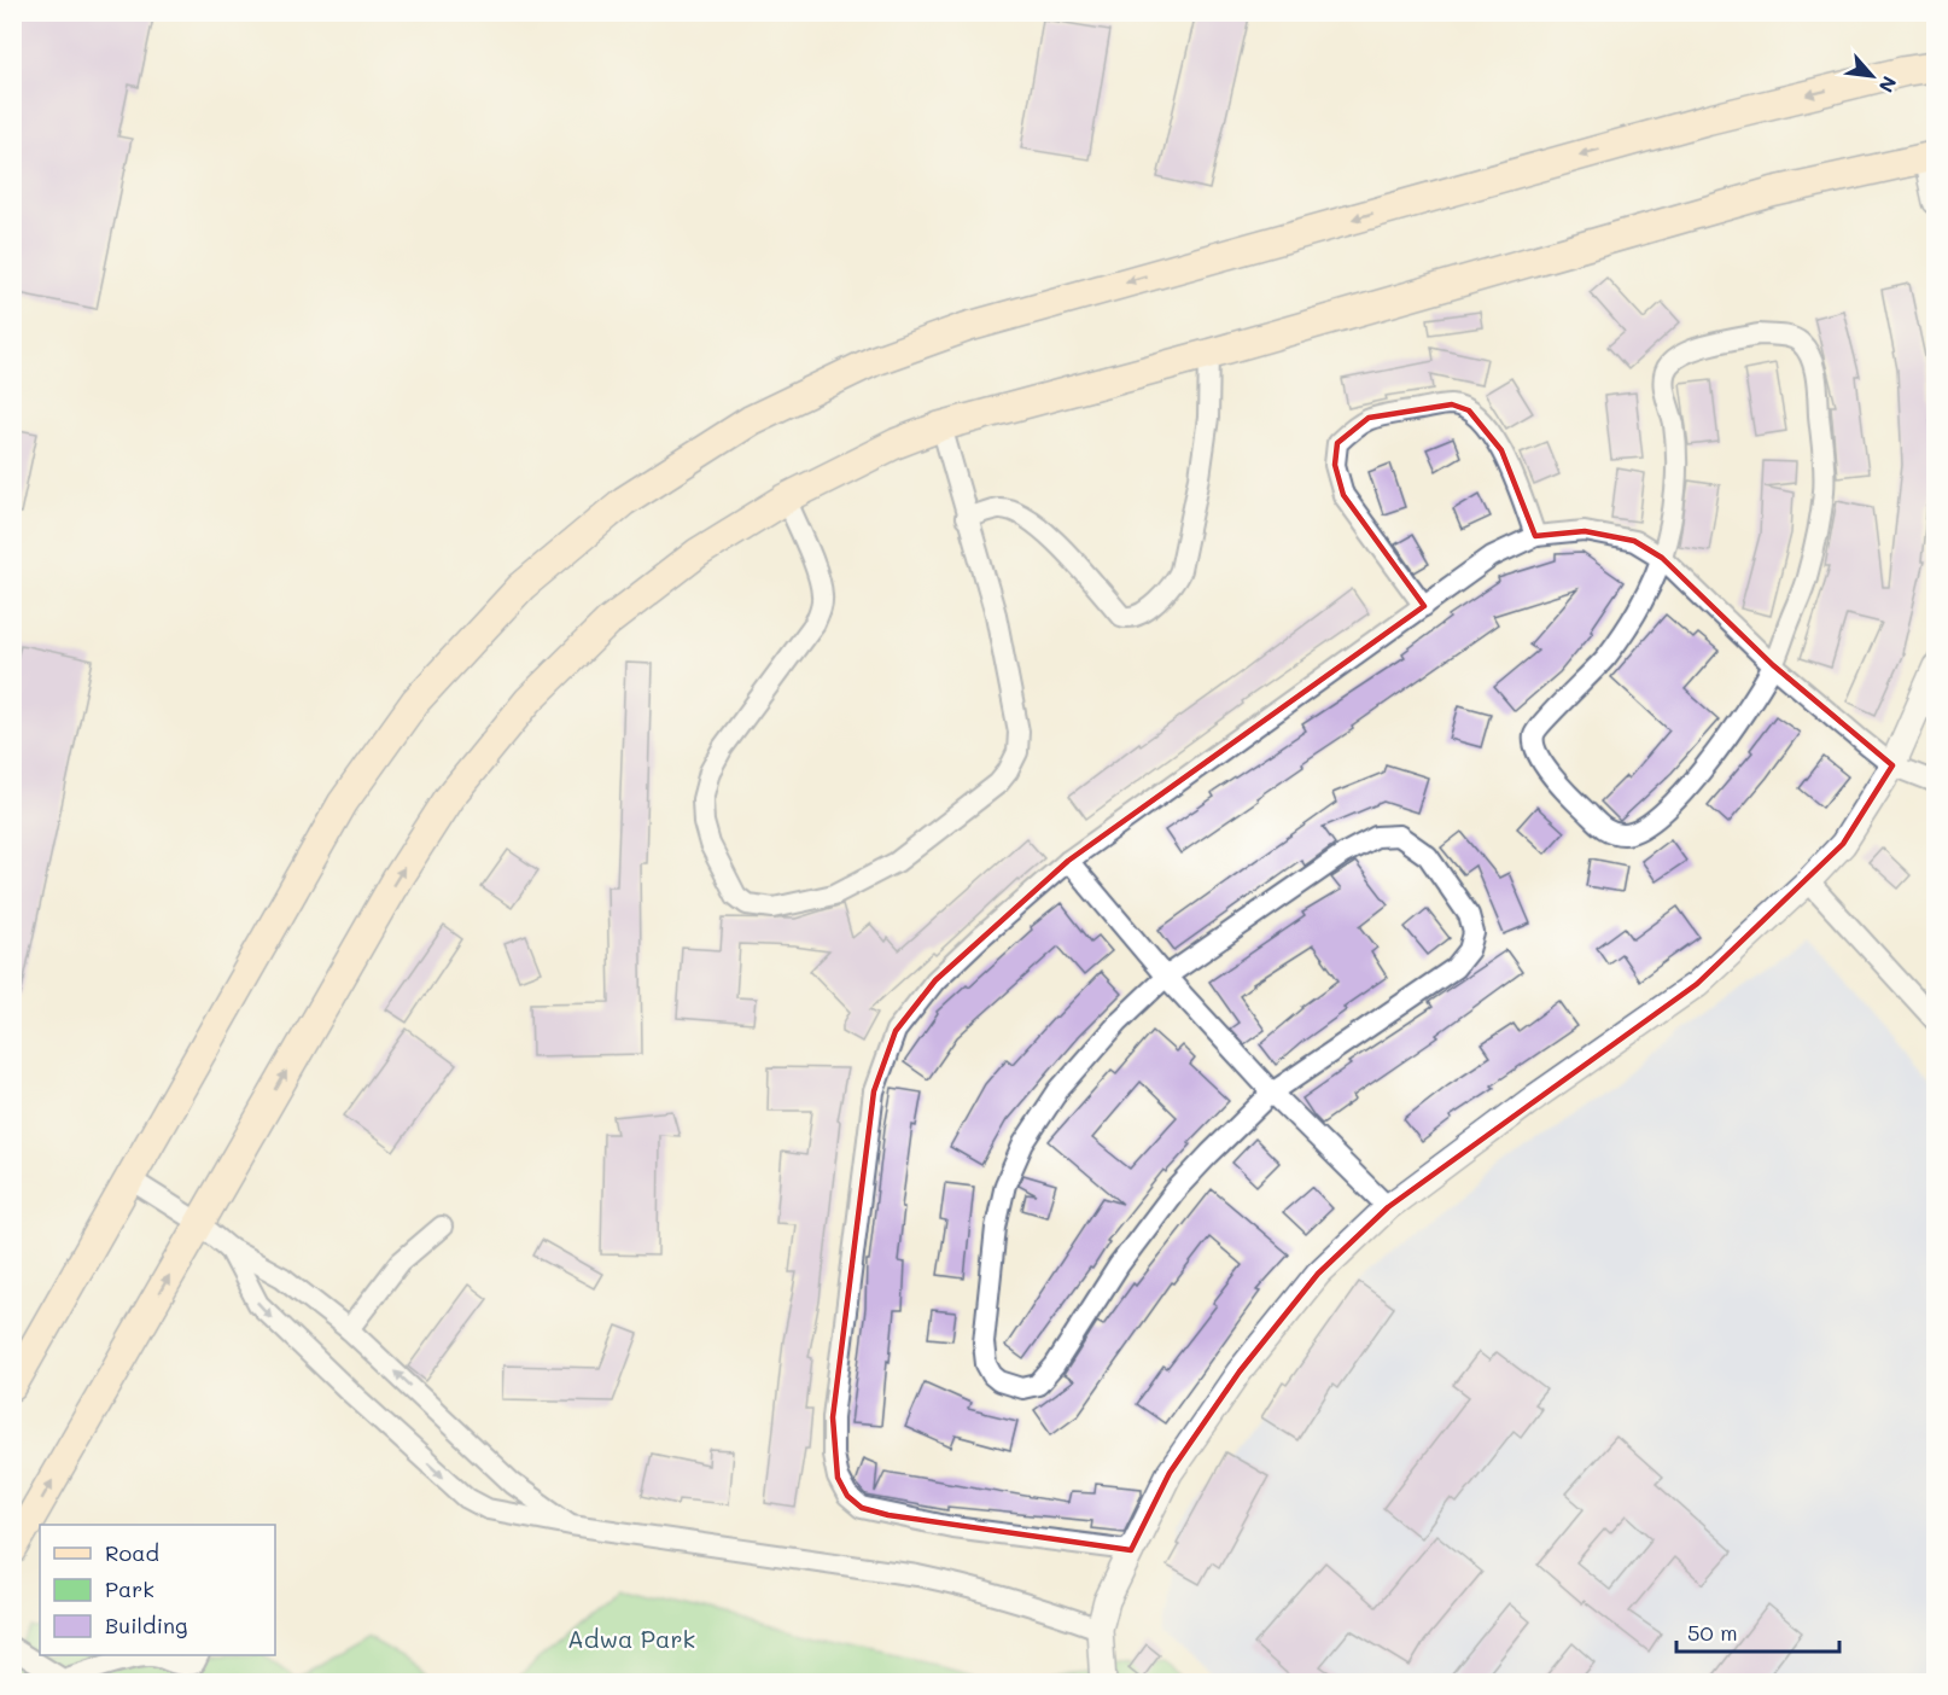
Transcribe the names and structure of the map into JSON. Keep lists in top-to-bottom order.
{
  "parks": ["Adwa Park"],
  "legend": ["Road", "Park", "Building"],
  "scale_bar": "50 m",
  "north": "bottom right"
}
